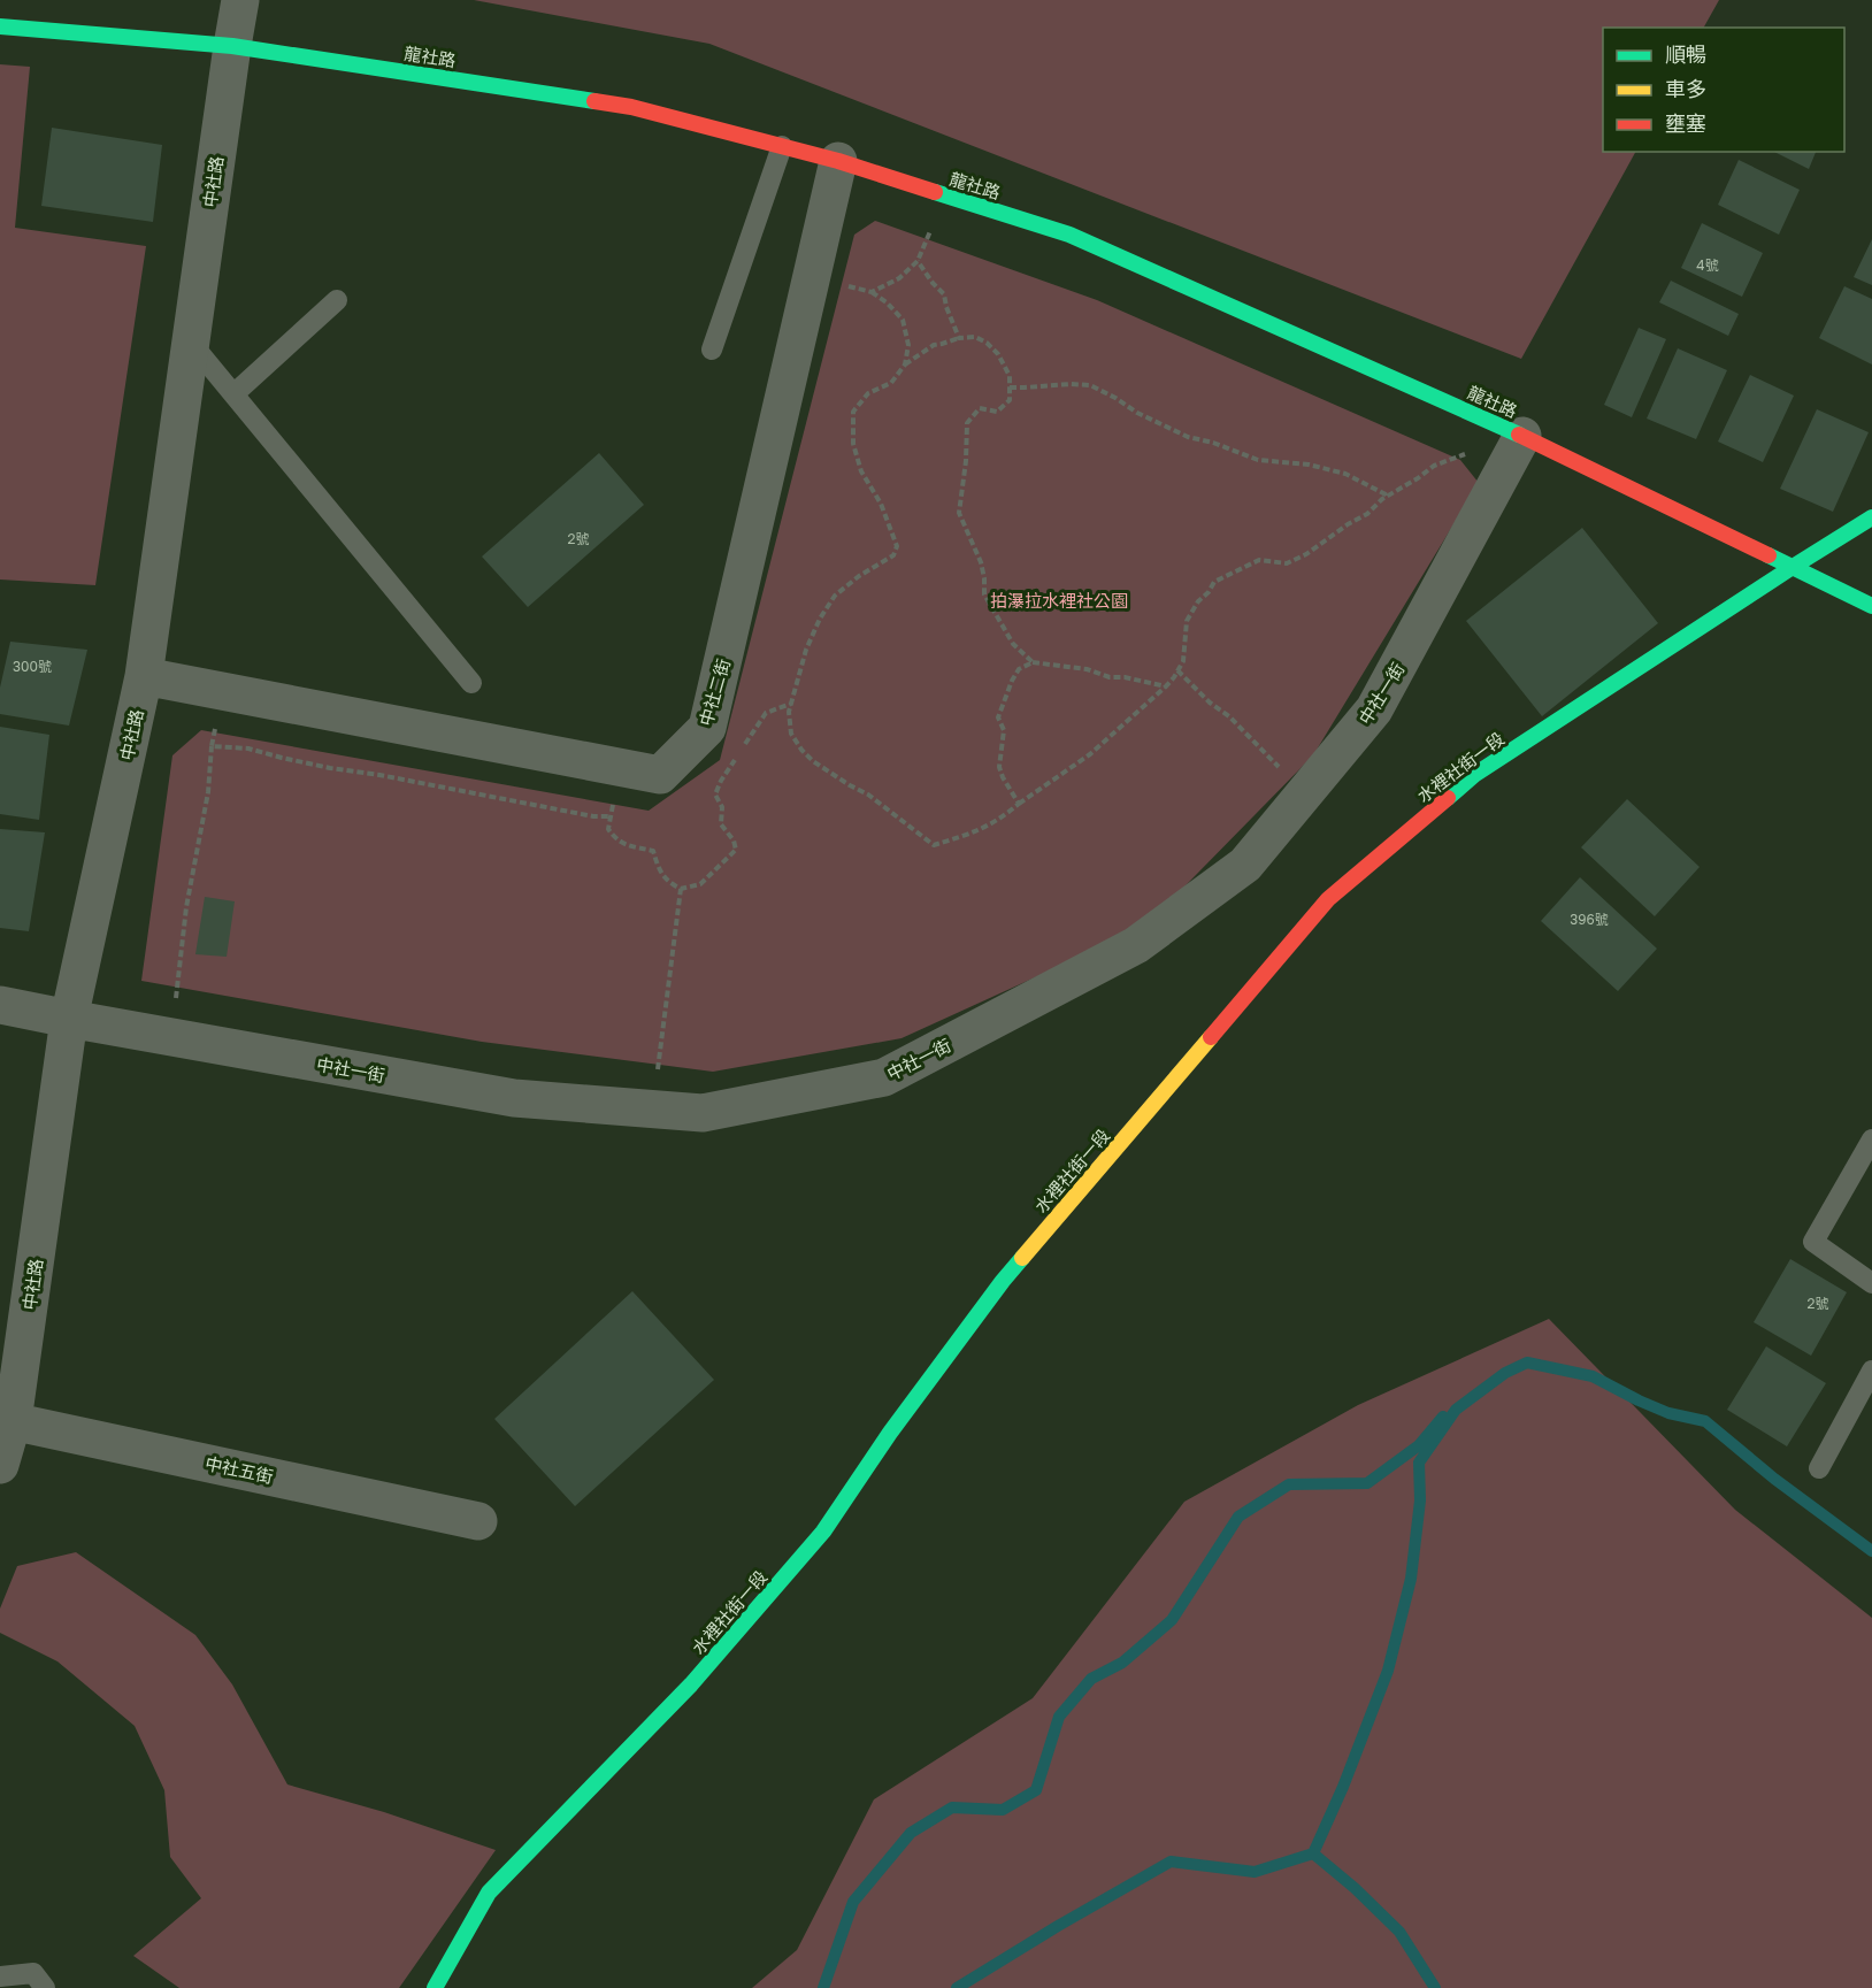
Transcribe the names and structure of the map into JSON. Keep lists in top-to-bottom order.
{
  "streets": {
    "street": [
      "龍社路",
      "中社路",
      "中社二街",
      "中社一街",
      "水裡社街一段",
      "中社五街"
    ]
  },
  "crossings": [
    ["龍社路", "中社路"],
    ["龍社路", "中社二街"],
    ["龍社路", "中社一街"],
    ["龍社路", "水裡社街一段"],
    ["中社路", "中社二街"],
    ["中社路", "中社一街"],
    ["中社路", "中社五街"]
  ],
  "parks": ["拍瀑拉水裡社公園"],
  "house_numbers": [
    "4號",
    "2號",
    "300號",
    "396號",
    "2號"
  ],
  "legend": ["順暢", "車多", "壅塞"]
}
